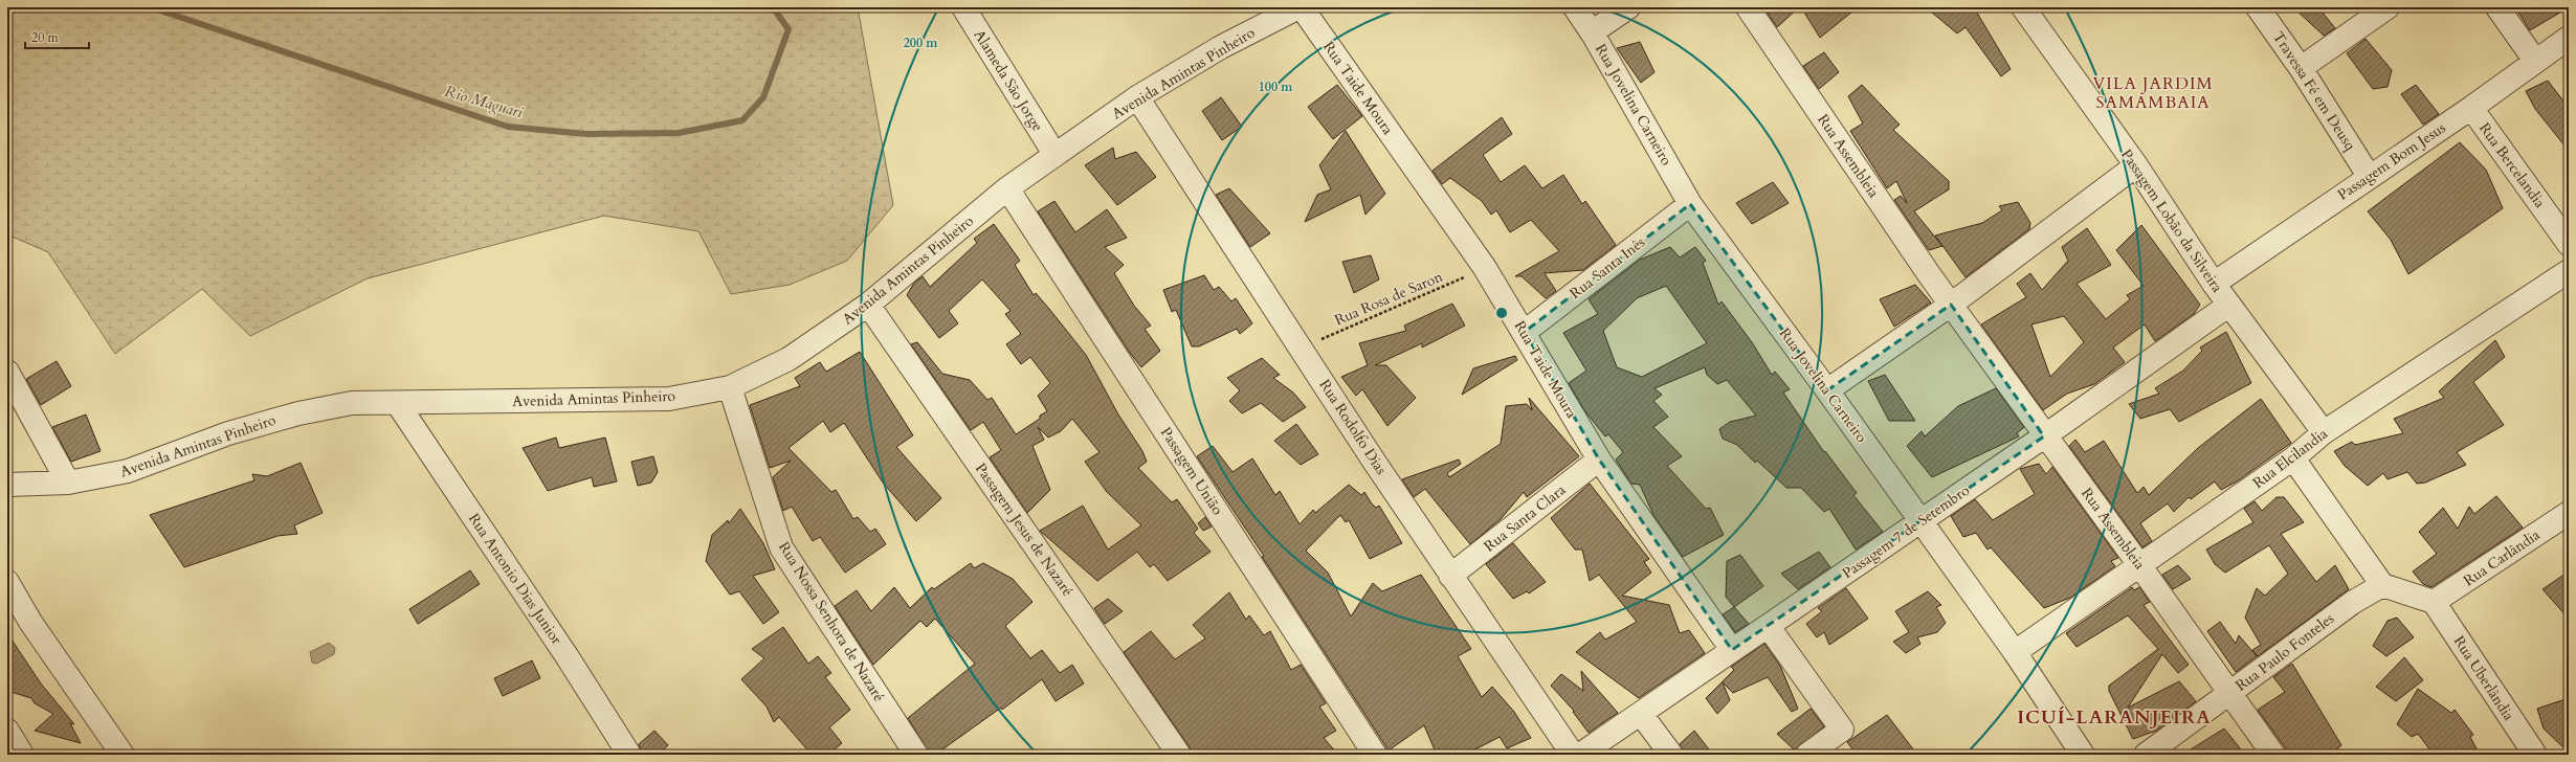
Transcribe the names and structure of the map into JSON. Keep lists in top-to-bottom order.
{
  "streets": {
    "street": [
      "Avenida Amintas Pinheiro",
      "Alameda São Jorge",
      "Rua Taide Moura",
      "Travessa Fé em Deusq",
      "Rua Jovelina Carneiro",
      "Rua Assembleia",
      "Passagem Bom Jesus",
      "Rua Bercelandia",
      "Passagem Lobão da Silveira",
      "Rua Santa Inês",
      "Rua Rodolfo Dias",
      "Rua Elcilandia",
      "Passagem União",
      "Rua Santa Clara",
      "Passagem Jesus de Nazaré",
      "Passagem 7 de Setembro",
      "Rua Carlândia",
      "Rua Antonio Dias Junior",
      "Rua Nossa Senhora de Nazaré",
      "Rua Paulo Fonteles",
      "Rua Uberlândia"
    ],
    "path": ["Rua Rosa de Saron"]
  },
  "crossings": [
    ["Avenida Amintas Pinheiro", "Alameda São Jorge"],
    ["Avenida Amintas Pinheiro", "Rua Rodolfo Dias"],
    ["Avenida Amintas Pinheiro", "Passagem União"],
    ["Avenida Amintas Pinheiro", "Passagem Jesus de Nazaré"],
    ["Avenida Amintas Pinheiro", "Rua Antonio Dias Junior"],
    ["Avenida Amintas Pinheiro", "Rua Nossa Senhora de Nazaré"],
    ["Rua Taide Moura", "Rua Santa Inês"],
    ["Rua Taide Moura", "Rua Rosa de Saron"],
    ["Rua Taide Moura", "Rua Santa Clara"],
    ["Rua Taide Moura", "Passagem 7 de Setembro"],
    ["Travessa Fé em Deusq", "Passagem Bom Jesus"],
    ["Rua Jovelina Carneiro", "Rua Santa Inês"],
    ["Rua Jovelina Carneiro", "Rua Elcilandia"],
    ["Rua Jovelina Carneiro", "Passagem 7 de Setembro"],
    ["Rua Assembleia", "Rua Elcilandia"],
    ["Rua Assembleia", "Passagem 7 de Setembro"],
    ["Rua Assembleia", "Rua Paulo Fonteles"],
    ["Passagem Bom Jesus", "Rua Bercelandia"],
    ["Passagem Bom Jesus", "Passagem Lobão da Silveira"],
    ["Passagem Lobão da Silveira", "Rua Elcilandia"],
    ["Passagem Lobão da Silveira", "Passagem 7 de Setembro"],
    ["Rua Rosa de Saron", "Rua Rodolfo Dias"],
    ["Rua Rodolfo Dias", "Rua Santa Clara"],
    ["Rua Carlândia", "Rua Uberlândia"]
  ],
  "districts": ["VILA JARDIM SAMAMBAIA", "ICUÍ-LARANJEIRA"],
  "water": ["Rio Maguari"],
  "scale_bar": "20 m",
  "rings": ["200 m", "100 m"]
}
